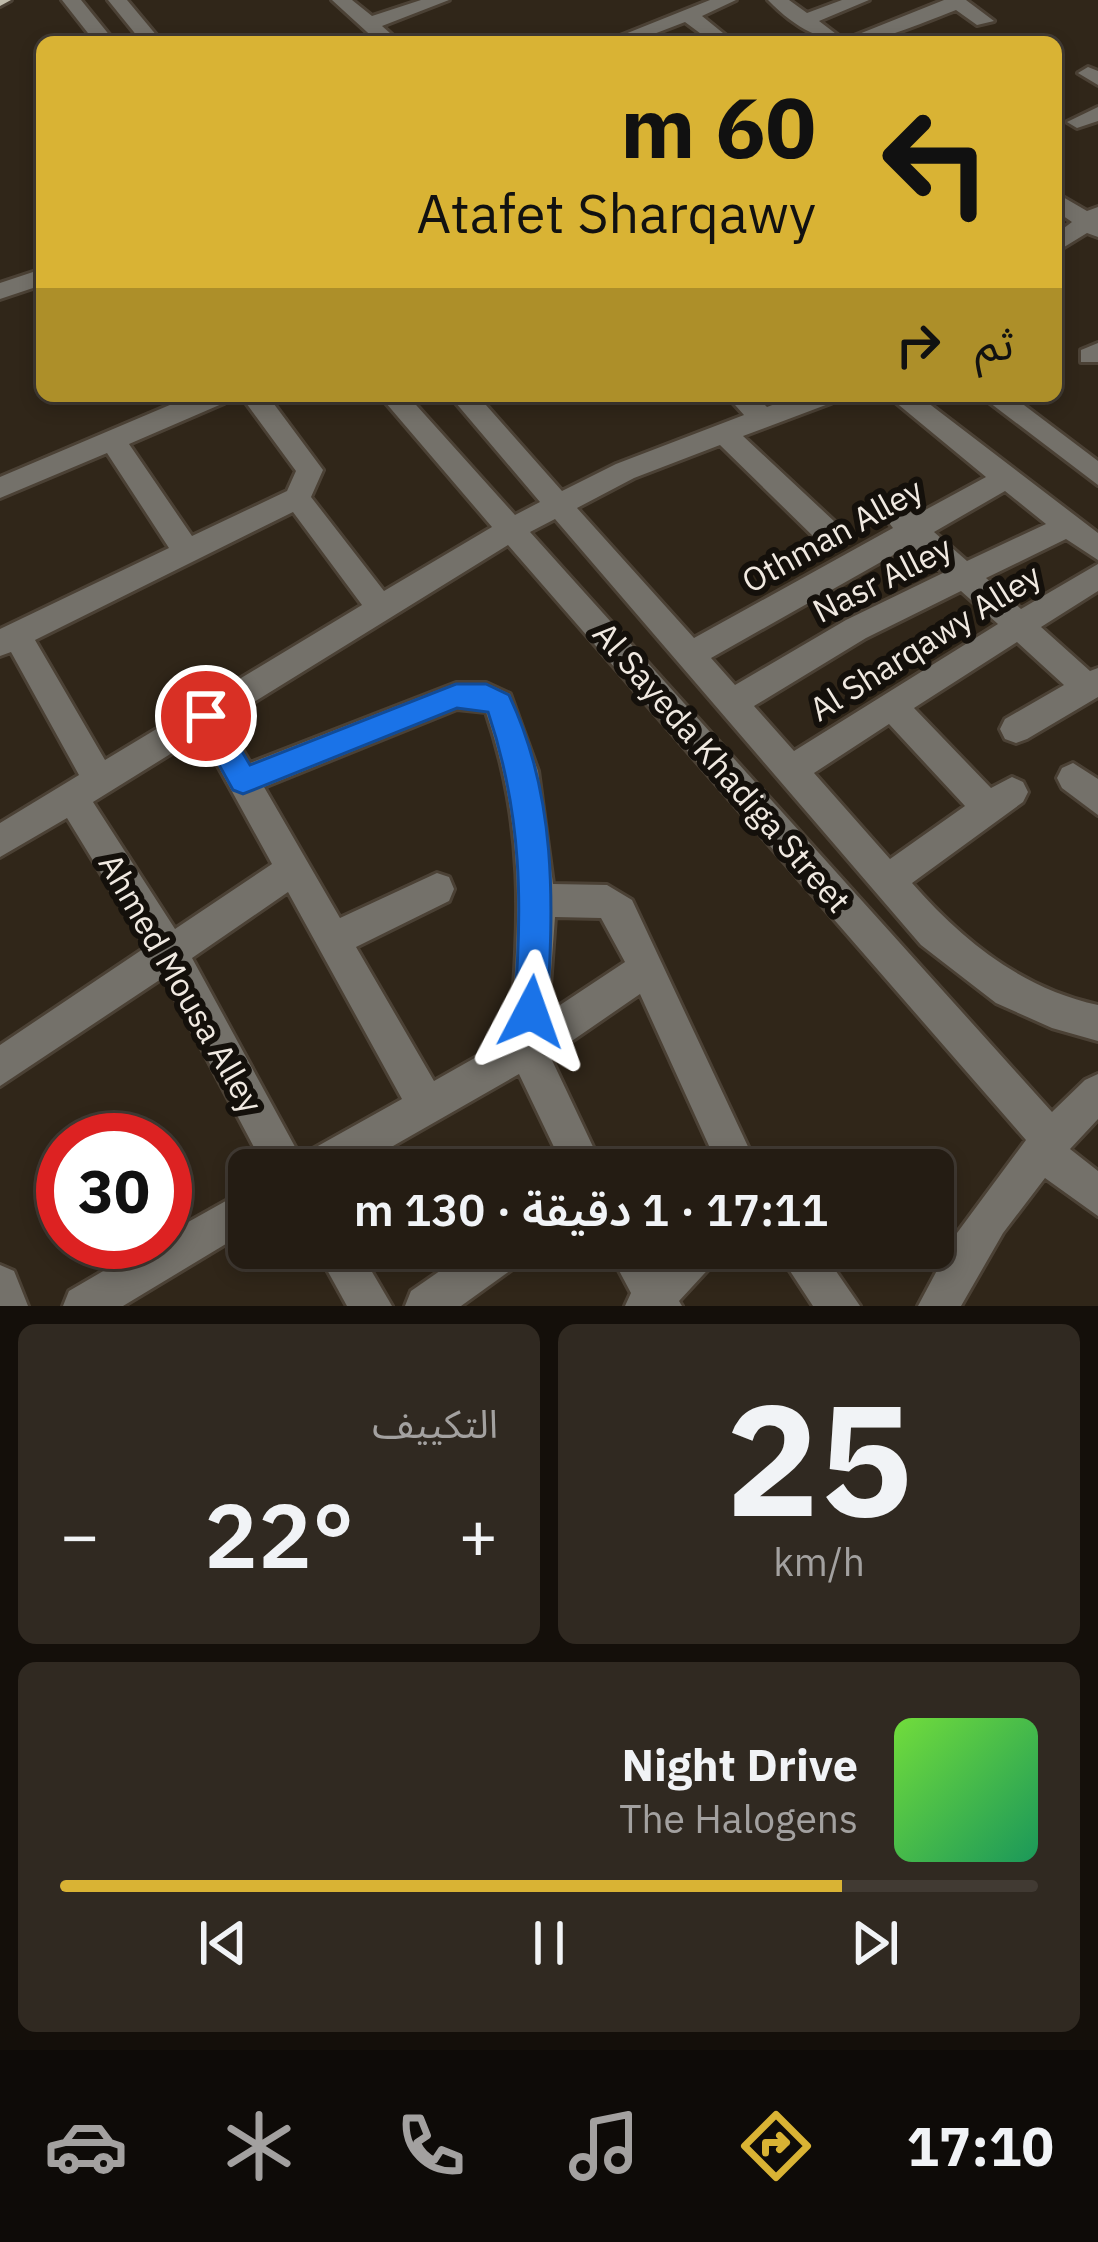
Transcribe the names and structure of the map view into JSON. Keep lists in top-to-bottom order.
{
  "streets": {
    "street": [
      "Othman Alley",
      "Nasr Alley",
      "Al Sharqawy Alley",
      "Al Sayeda Khadiga Street",
      "Ahmed Mousa Alley"
    ]
  },
  "crossings": [
    ["Othman Alley", "Al Sayeda Khadiga Street"],
    ["Nasr Alley", "Al Sayeda Khadiga Street"],
    ["Al Sharqawy Alley", "Al Sayeda Khadiga Street"]
  ],
  "page": {
    "turn": ["60 m", "Atafet Sharqawy"],
    "then": "ثم",
    "limit": "30",
    "trip": "17:11 · 1 دقيقة · 130 m",
    "tile": [
      ["25", "km/h"],
      "التكييف"
    ],
    "heat": ["−", "22°", "+"],
    "song": ["Night Drive", "The Halogens"],
    "tabs": "17:10"
  }
}
